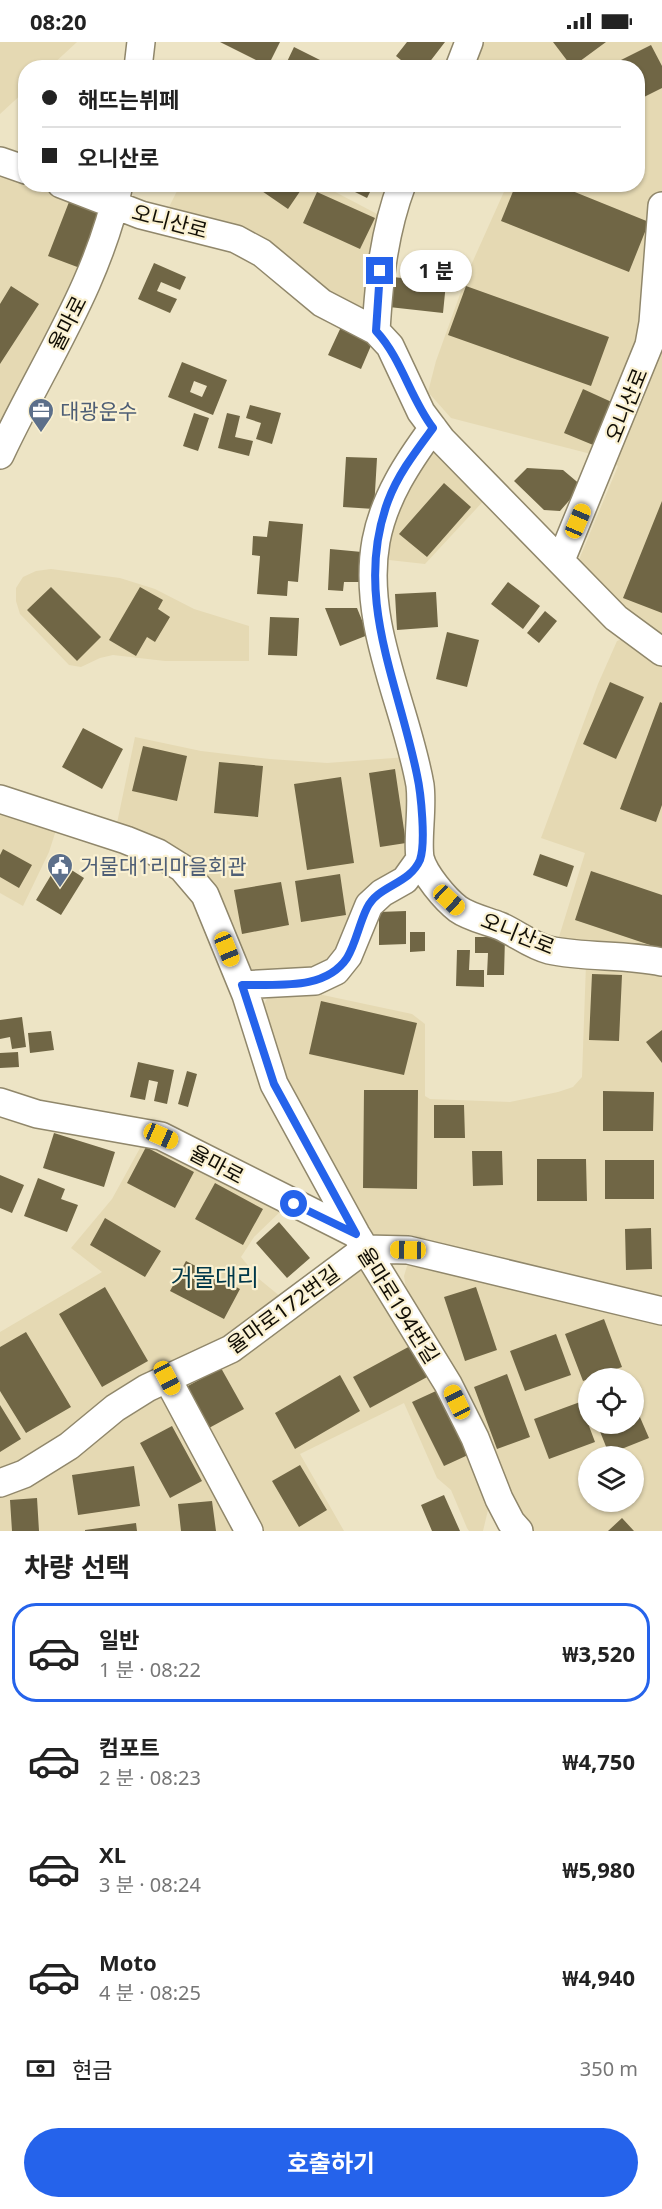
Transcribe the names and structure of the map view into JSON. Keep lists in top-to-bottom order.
{
  "streets": {
    "street": [
      "오니산로",
      "율마로",
      "율마로194번길",
      "율마로172번길"
    ]
  },
  "crossings": [
    ["오니산로", "율마로"],
    ["율마로", "율마로194번길"],
    ["율마로", "율마로172번길"],
    ["율마로194번길", "율마로172번길"]
  ],
  "districts": ["거물대리"],
  "places": {
    "office": ["대광운수"],
    "public building": ["거물대1리마을회관"]
  },
  "page": {
    "status": "08:20",
    "banner": ["해뜨는뷔페", "오니산로"],
    "bubble": "1 분",
    "heading": "차량 선택",
    "list": [
      {
        "name": "일반",
        "note": "1 분 · 08:22",
        "value": "₩3,520"
      },
      {
        "name": "컴포트",
        "note": "2 분 · 08:23",
        "value": "₩4,750"
      },
      {
        "name": "XL",
        "note": "3 분 · 08:24",
        "value": "₩5,980"
      },
      {
        "name": "Moto",
        "note": "4 분 · 08:25",
        "value": "₩4,940"
      }
    ],
    "pay": ["현금", "350 m"],
    "buttons": "호출하기"
  }
}
